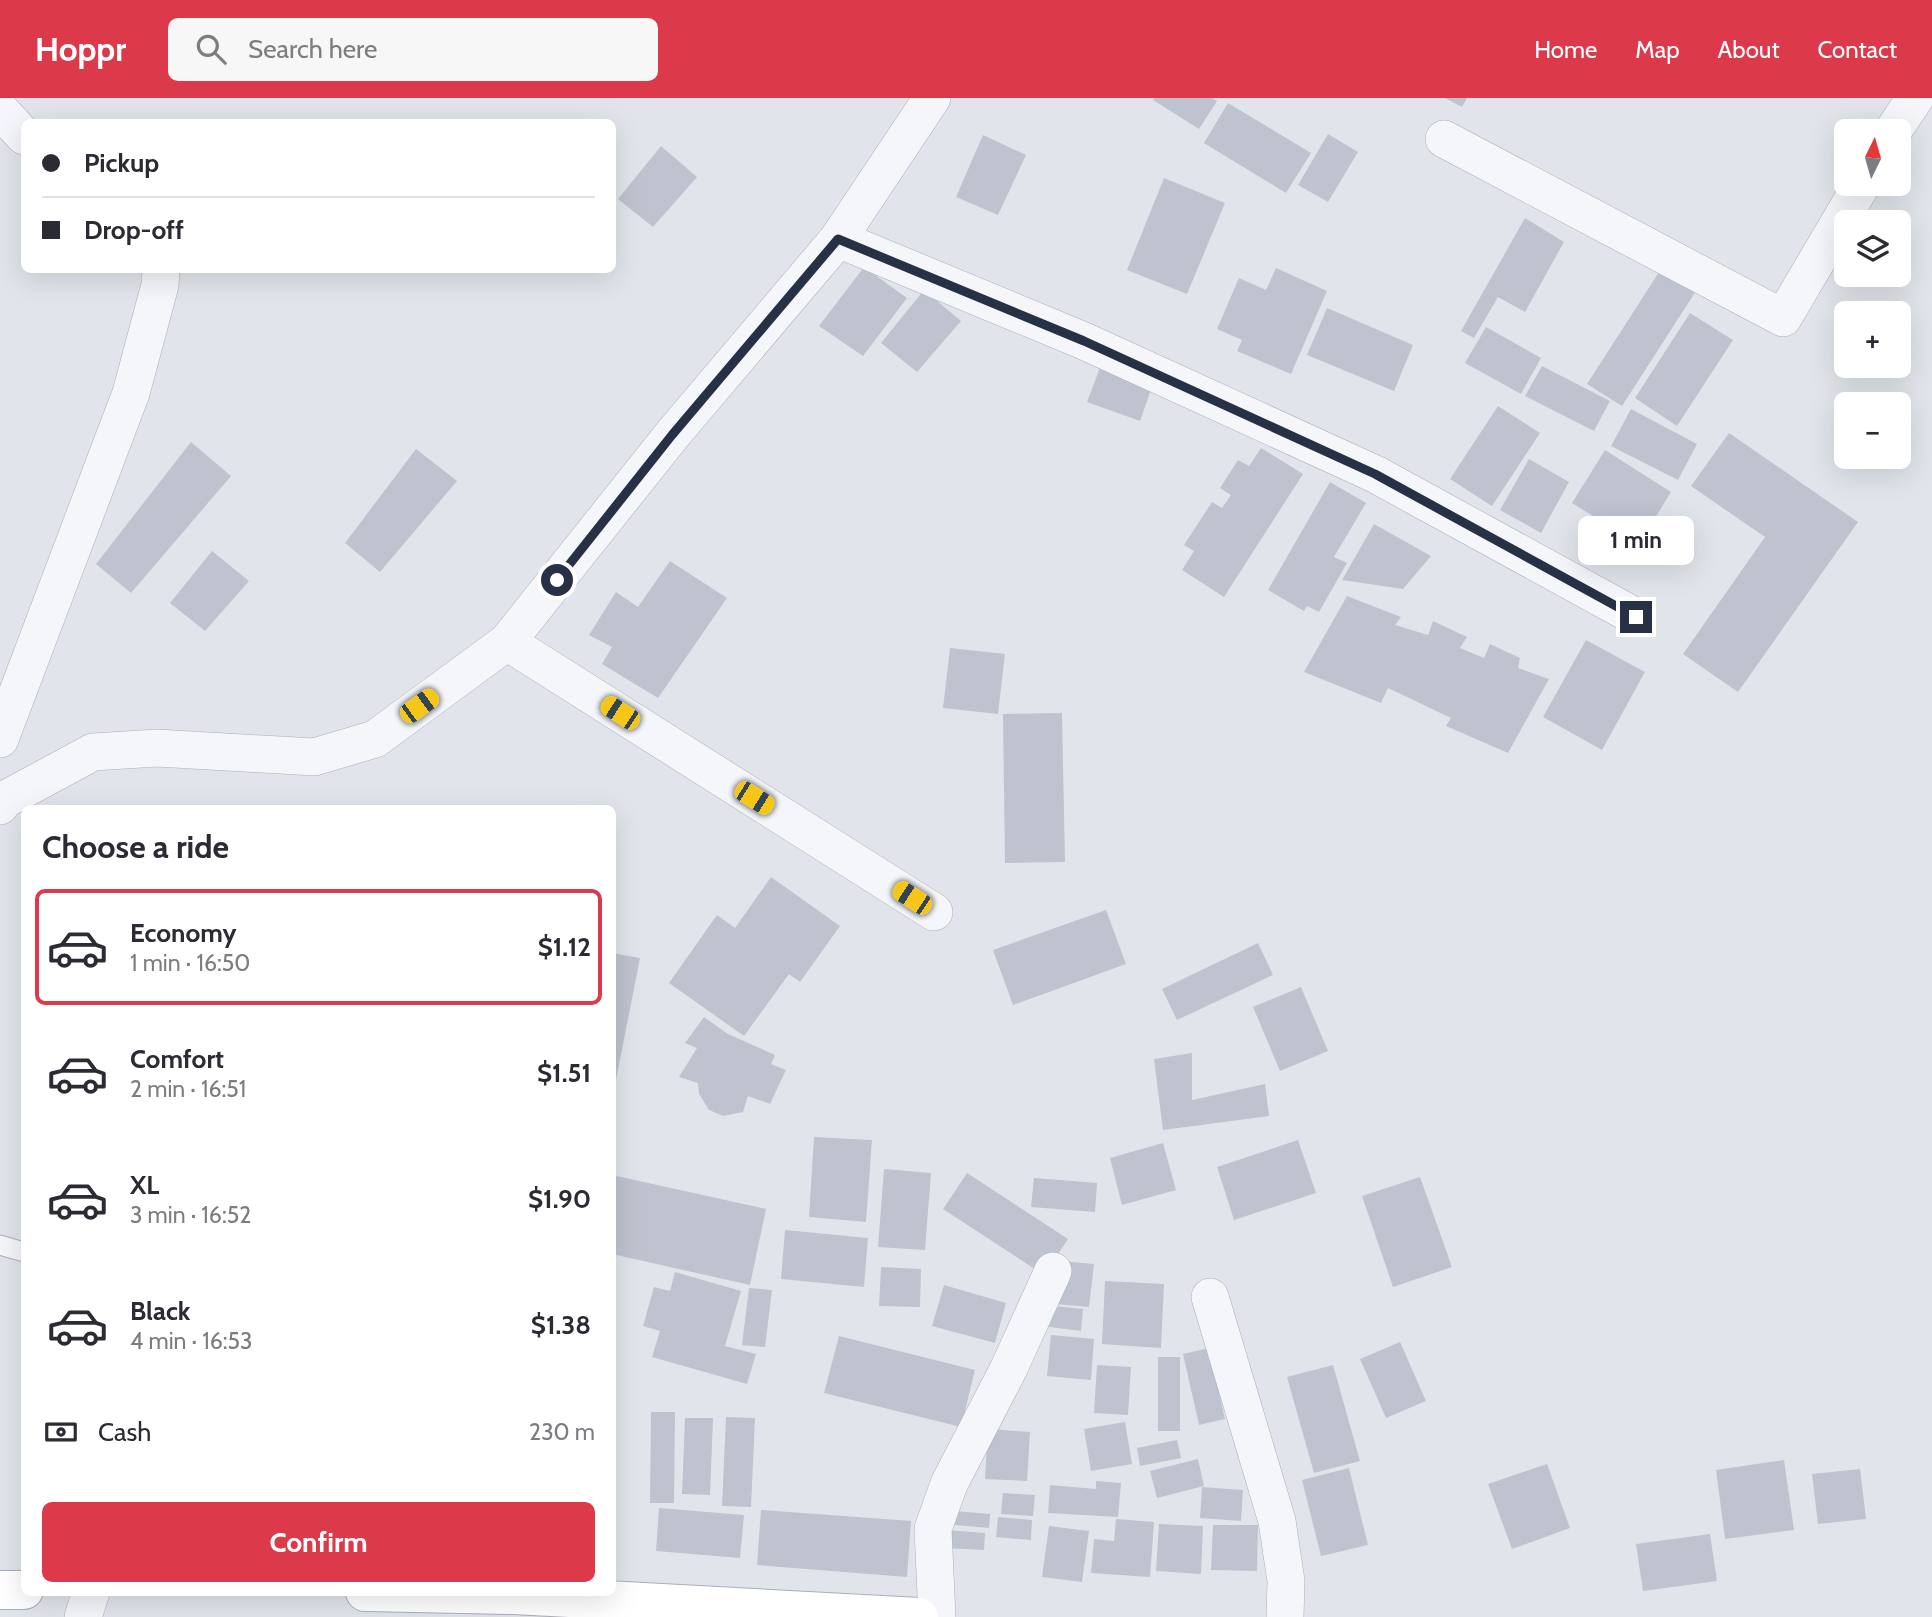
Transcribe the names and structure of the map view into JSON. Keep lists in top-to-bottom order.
{
  "north": "top",
  "page": {
    "header": "Hoppr",
    "search": "Search here",
    "nav": [
      "Home",
      "Map",
      "About",
      "Contact"
    ],
    "map_buttons": ["+", "−"],
    "banner": ["Pickup", "Drop-off"],
    "bubble": "1 min",
    "heading": "Choose a ride",
    "list": [
      {
        "name": "Economy",
        "note": "1 min · 16:50",
        "value": "$1.12"
      },
      {
        "name": "Comfort",
        "note": "2 min · 16:51",
        "value": "$1.51"
      },
      {
        "name": "XL",
        "note": "3 min · 16:52",
        "value": "$1.90"
      },
      {
        "name": "Black",
        "note": "4 min · 16:53",
        "value": "$1.38"
      }
    ],
    "pay": ["Cash", "230 m"],
    "buttons": "Confirm"
  }
}
